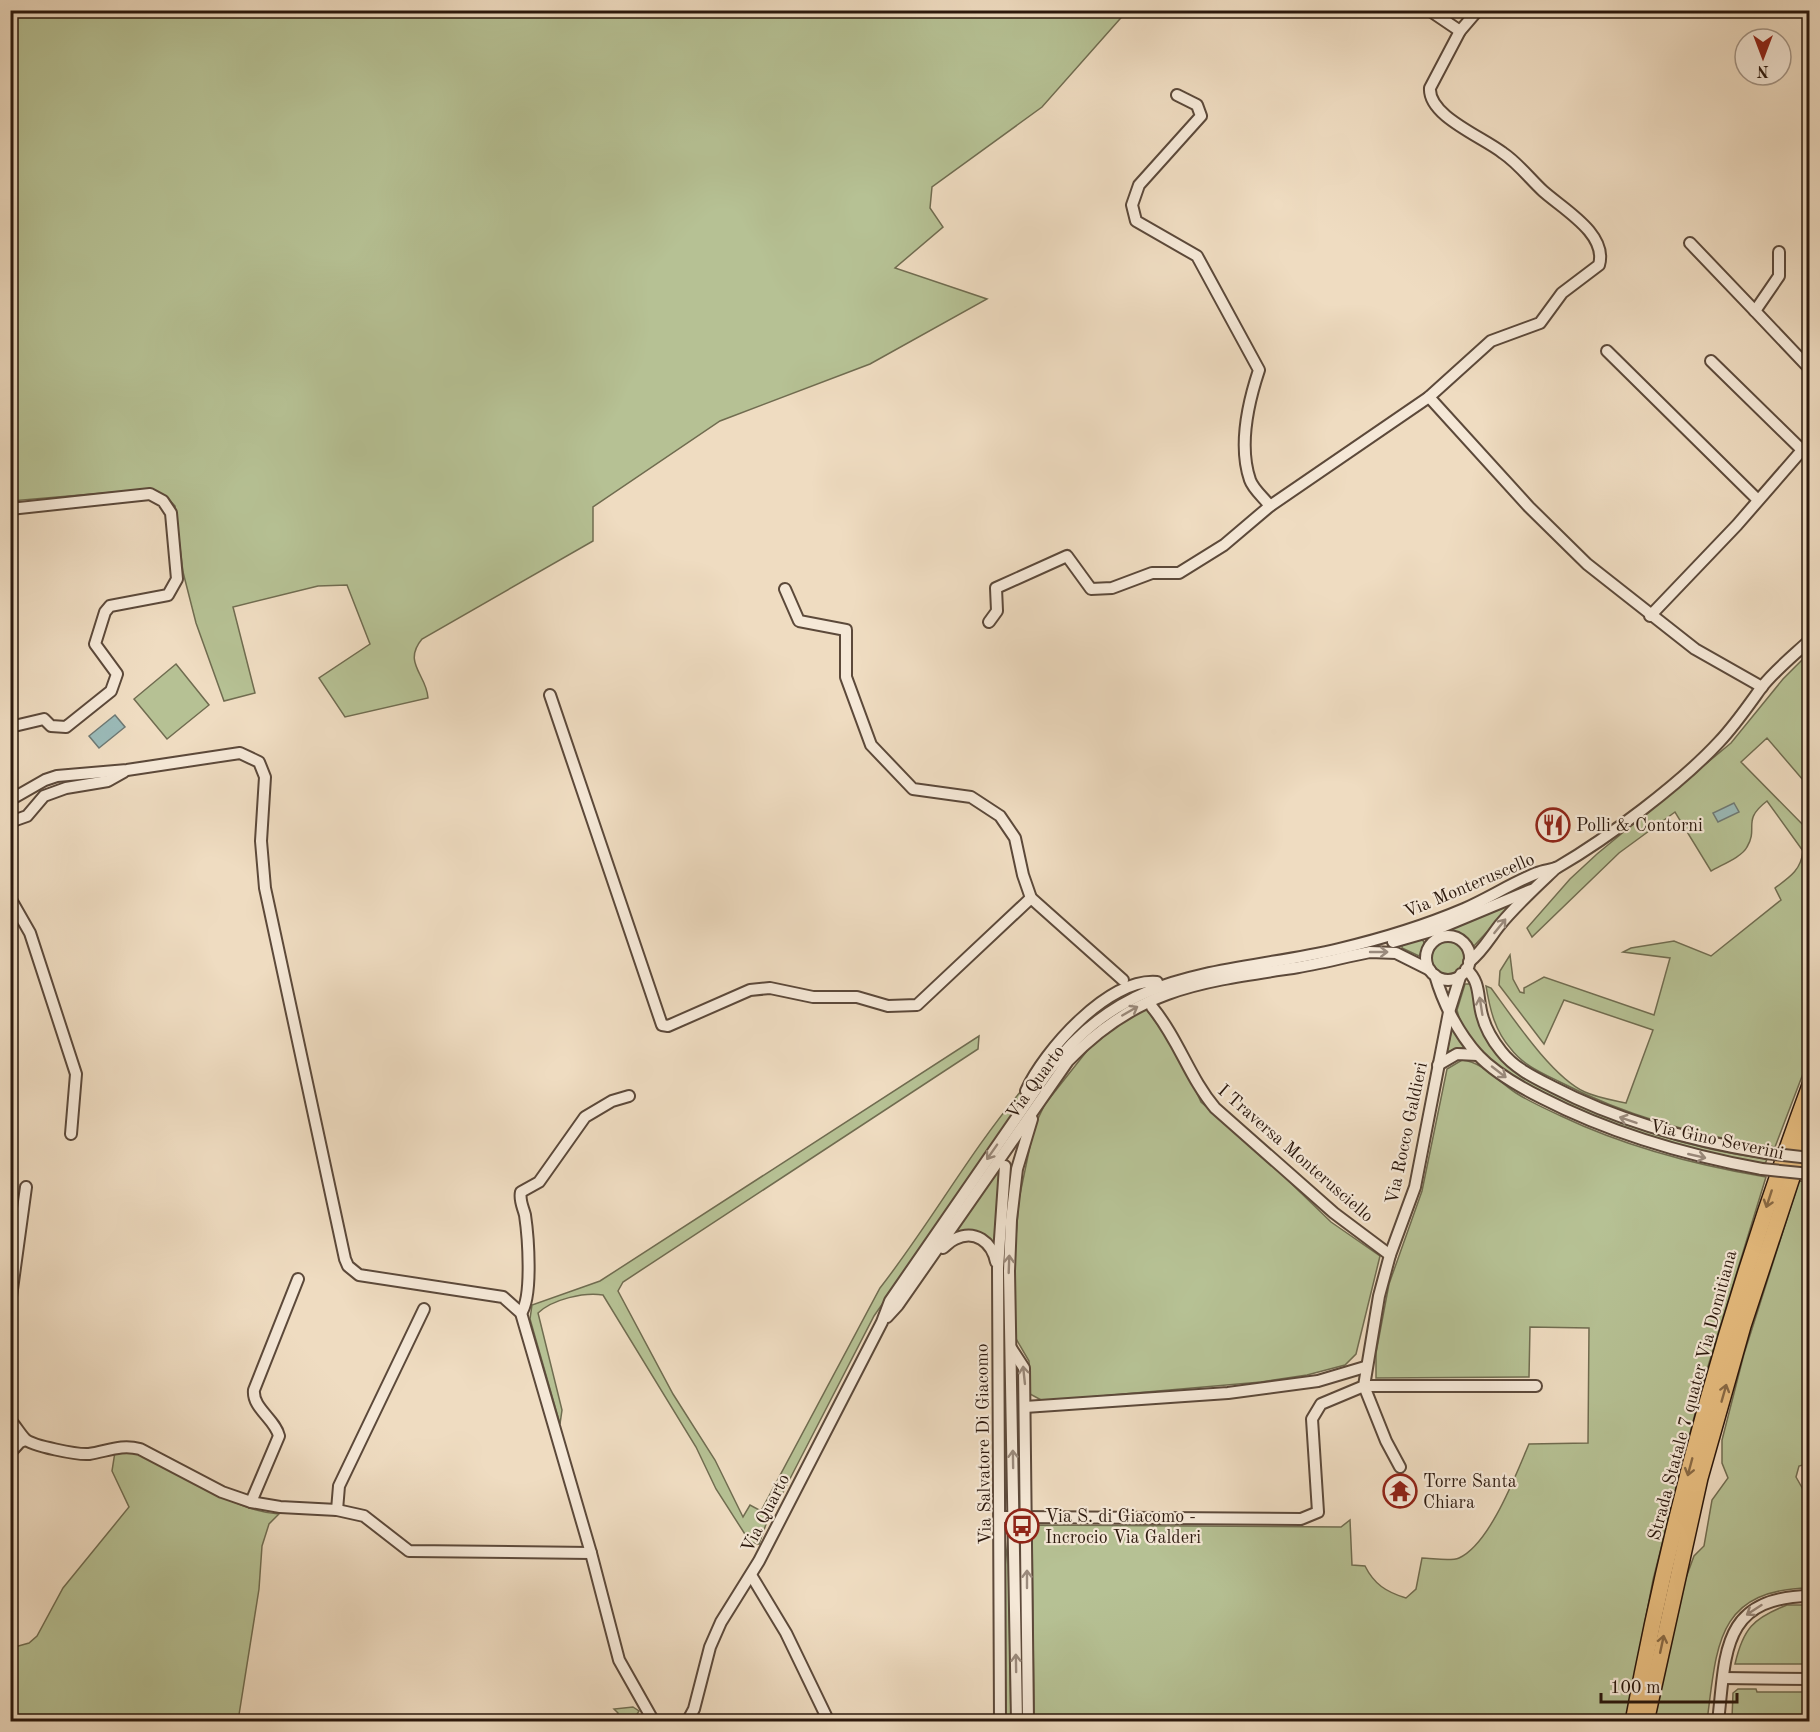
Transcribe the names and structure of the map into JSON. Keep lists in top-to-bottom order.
{
  "streets": {
    "highway": ["Strada Statale 7 quater Via Domitiana"],
    "street": [
      "Via Monteruscello",
      "Via Quarto",
      "Via Rocco Galdieri",
      "Via Gino Severini",
      "I Traversa Monterusciello",
      "Via Salvatore Di Giacomo"
    ]
  },
  "crossings": [
    ["Via Monteruscello", "Via Quarto"],
    ["Via Monteruscello", "Via Rocco Galdieri"],
    ["Via Monteruscello", "Via Gino Severini"],
    ["Via Quarto", "Via Rocco Galdieri"],
    ["Via Quarto", "Via Gino Severini"],
    ["Via Quarto", "Via Salvatore Di Giacomo"],
    ["Via Rocco Galdieri", "Via Gino Severini"],
    ["Via Rocco Galdieri", "I Traversa Monterusciello"]
  ],
  "places": {
    "restaurant": ["Polli & Contorni"],
    "temple": ["Torre Santa Chiara"],
    "bus stop": ["Via S. di Giacomo - Incrocio Via Galderi"]
  },
  "scale_bar": "100 m",
  "north": "bottom"
}
